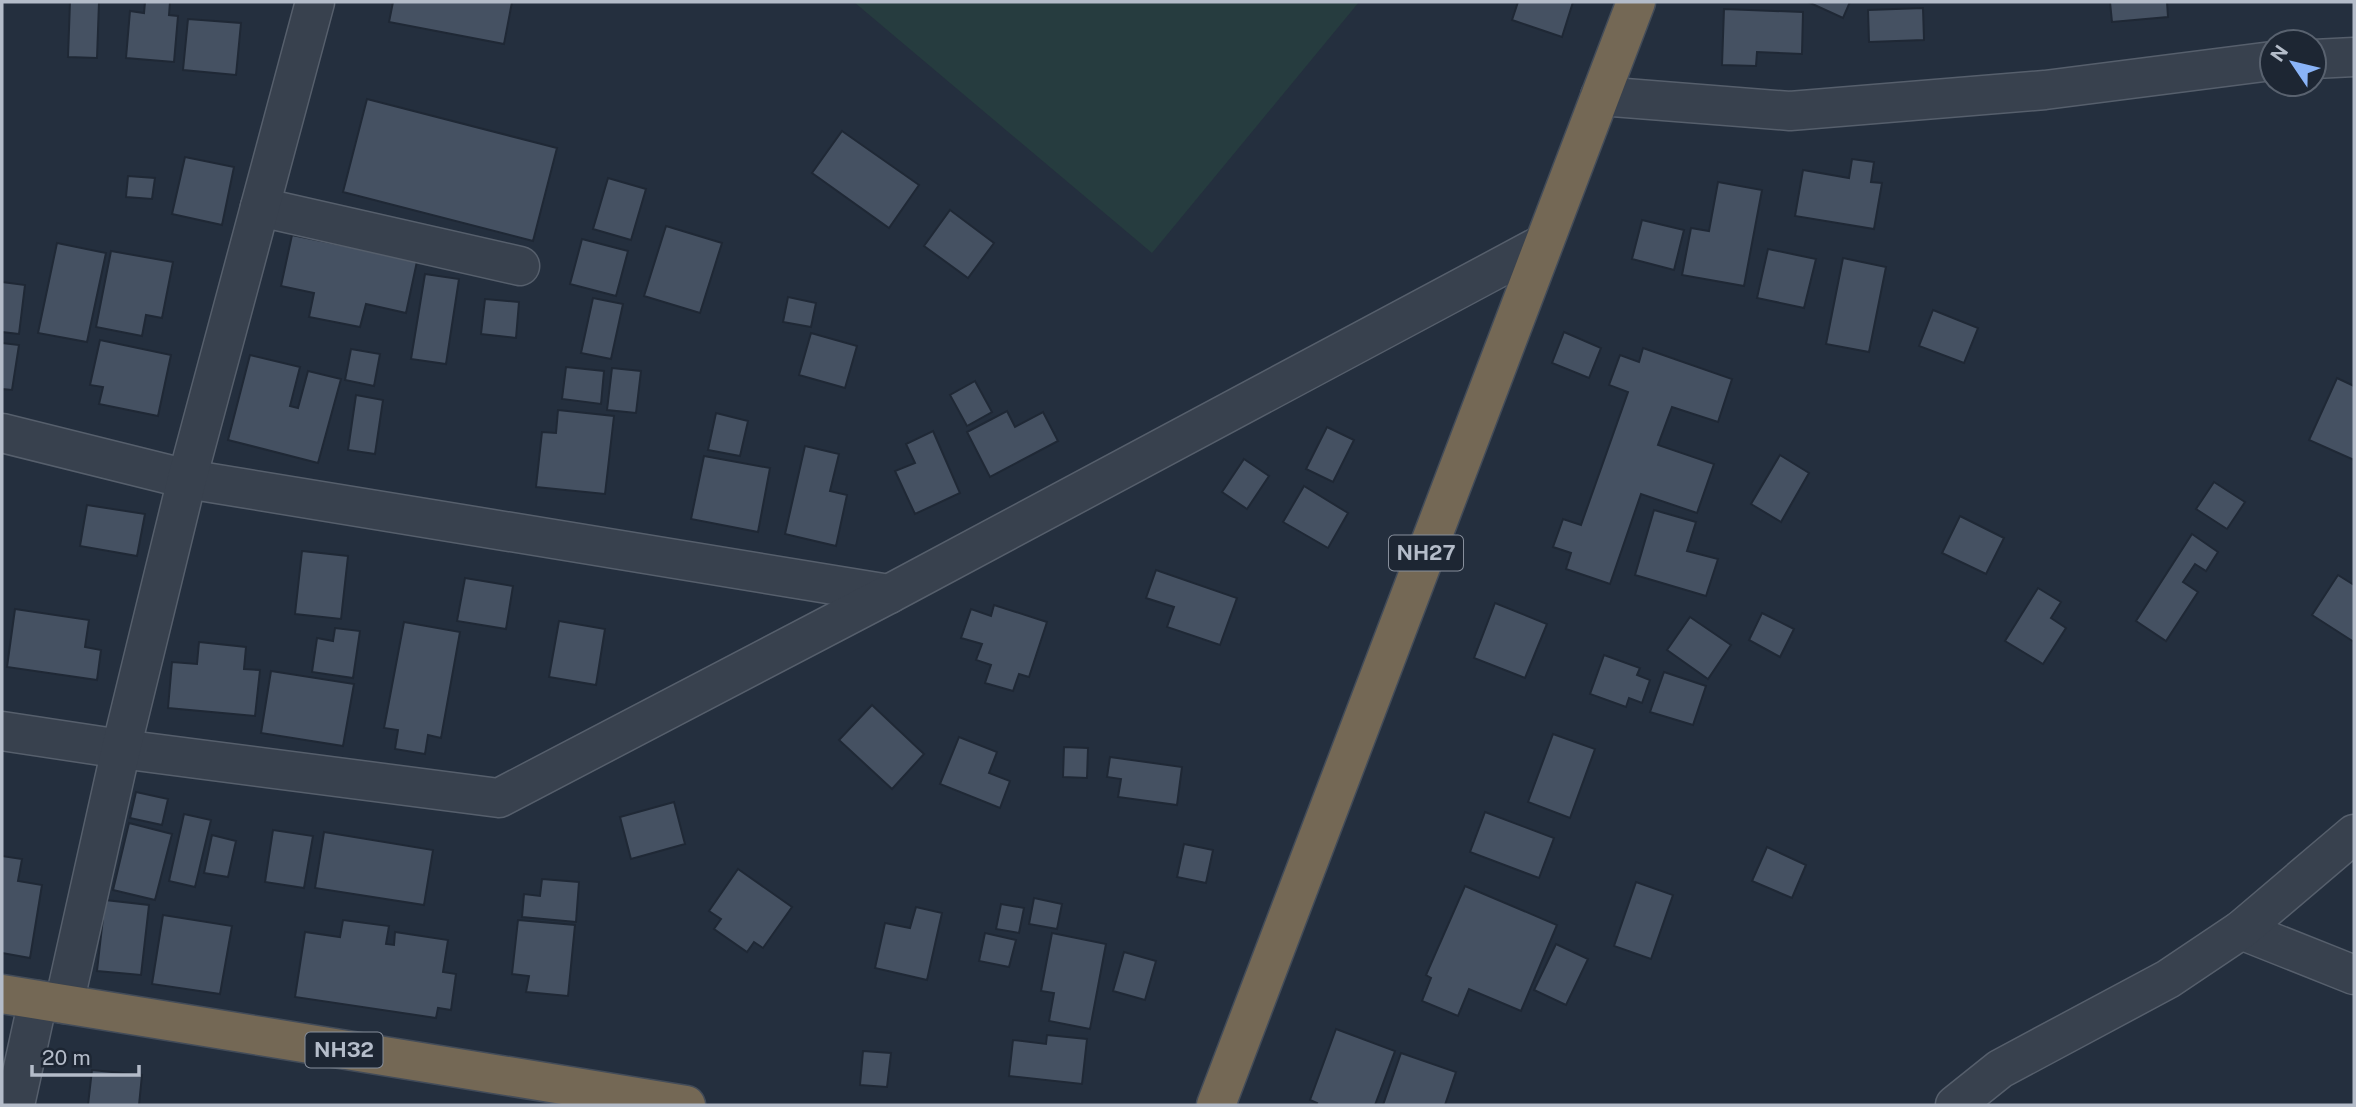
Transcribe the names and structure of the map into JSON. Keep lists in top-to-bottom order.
{
  "streets": {
    "highway": ["NH27", "NH32"]
  },
  "scale_bar": "20 m",
  "north": "top left"
}
